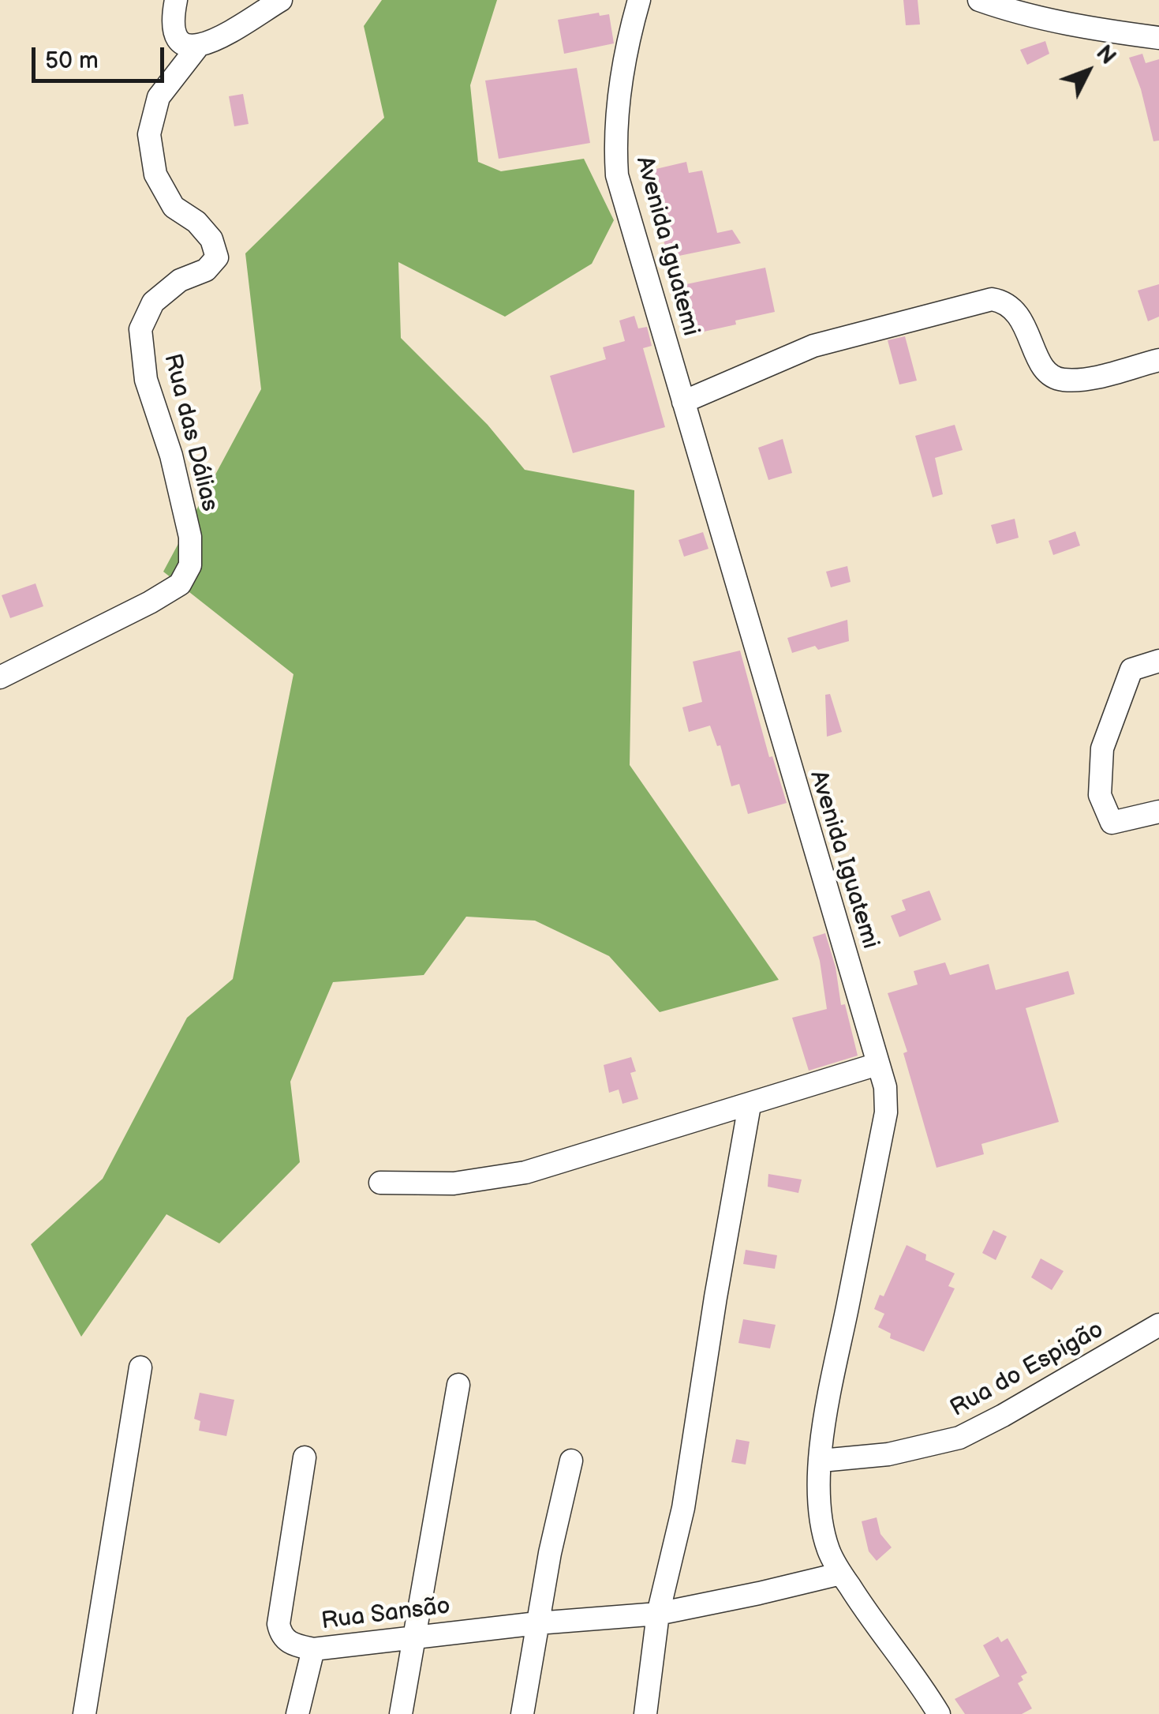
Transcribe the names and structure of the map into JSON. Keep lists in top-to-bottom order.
{
  "streets": {
    "street": [
      "Avenida Iguatemi",
      "Rua das Dálias",
      "Rua do Espigão",
      "Rua Sansão"
    ]
  },
  "crossings": [
    ["Avenida Iguatemi", "Rua do Espigão"],
    ["Avenida Iguatemi", "Rua Sansão"]
  ],
  "scale_bar": "50 m",
  "north": "top right"
}
